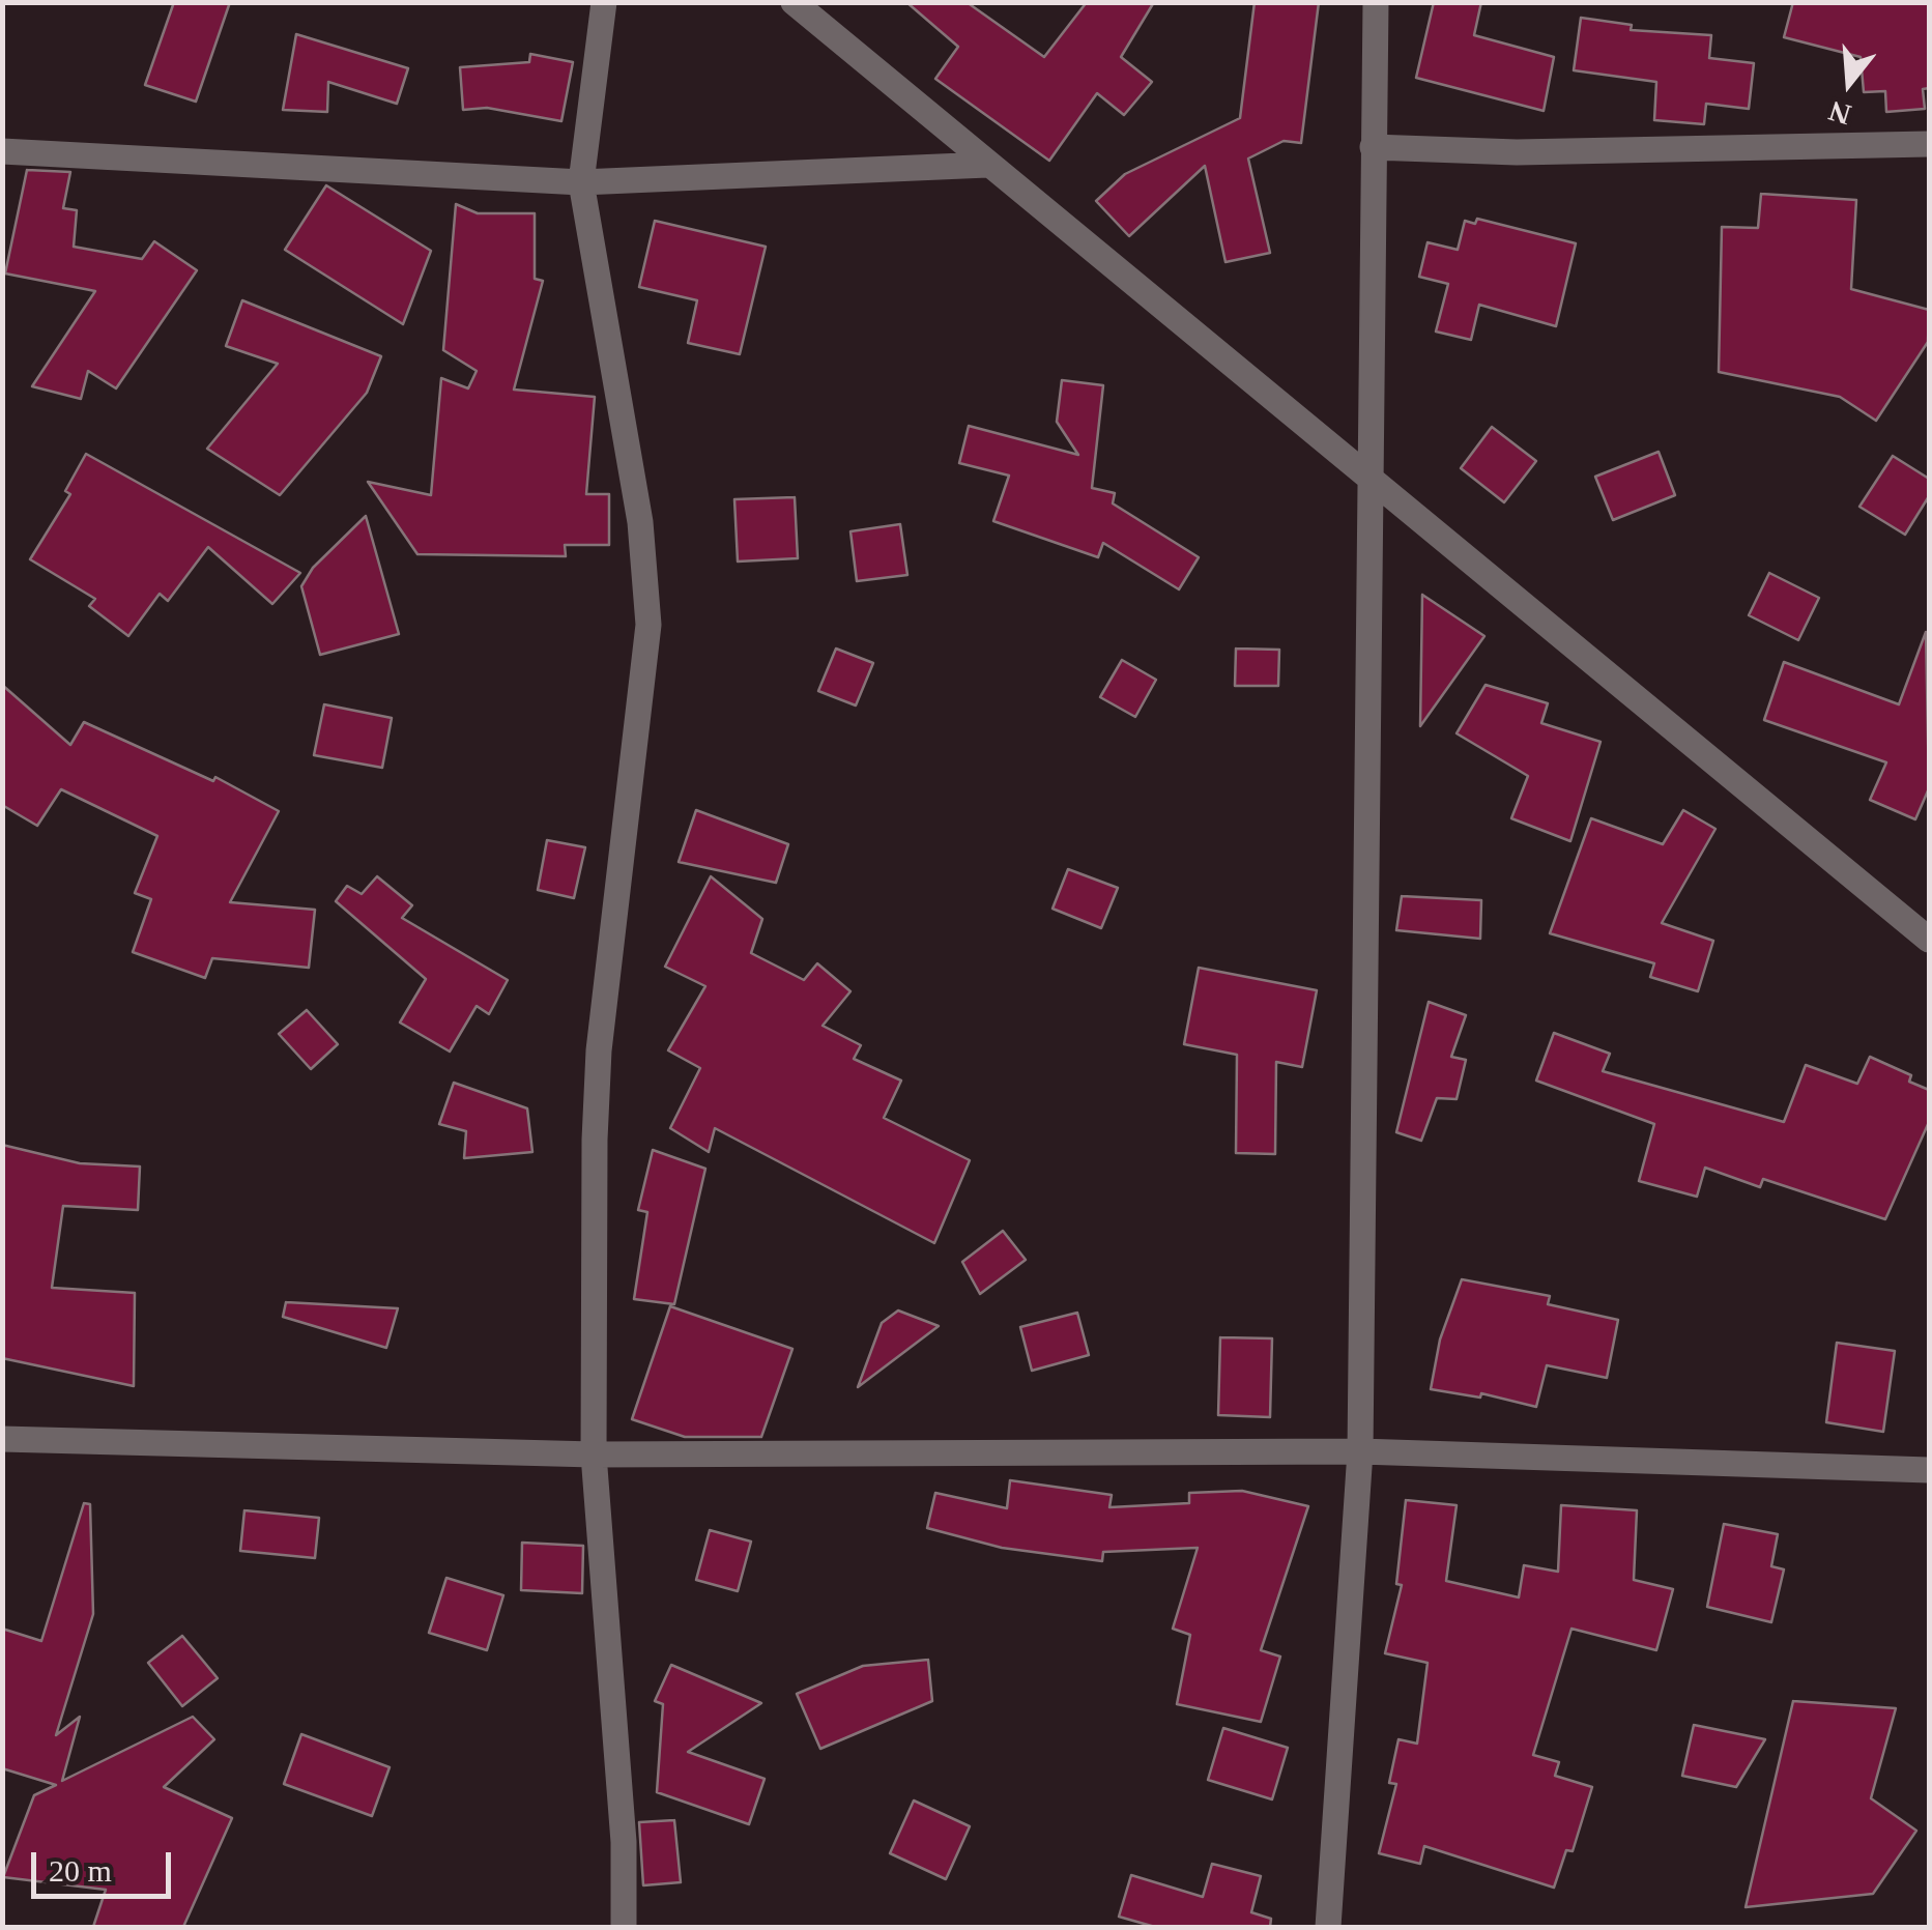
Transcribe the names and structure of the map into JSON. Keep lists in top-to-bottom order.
{
  "scale_bar": "20 m",
  "north": "bottom"
}
